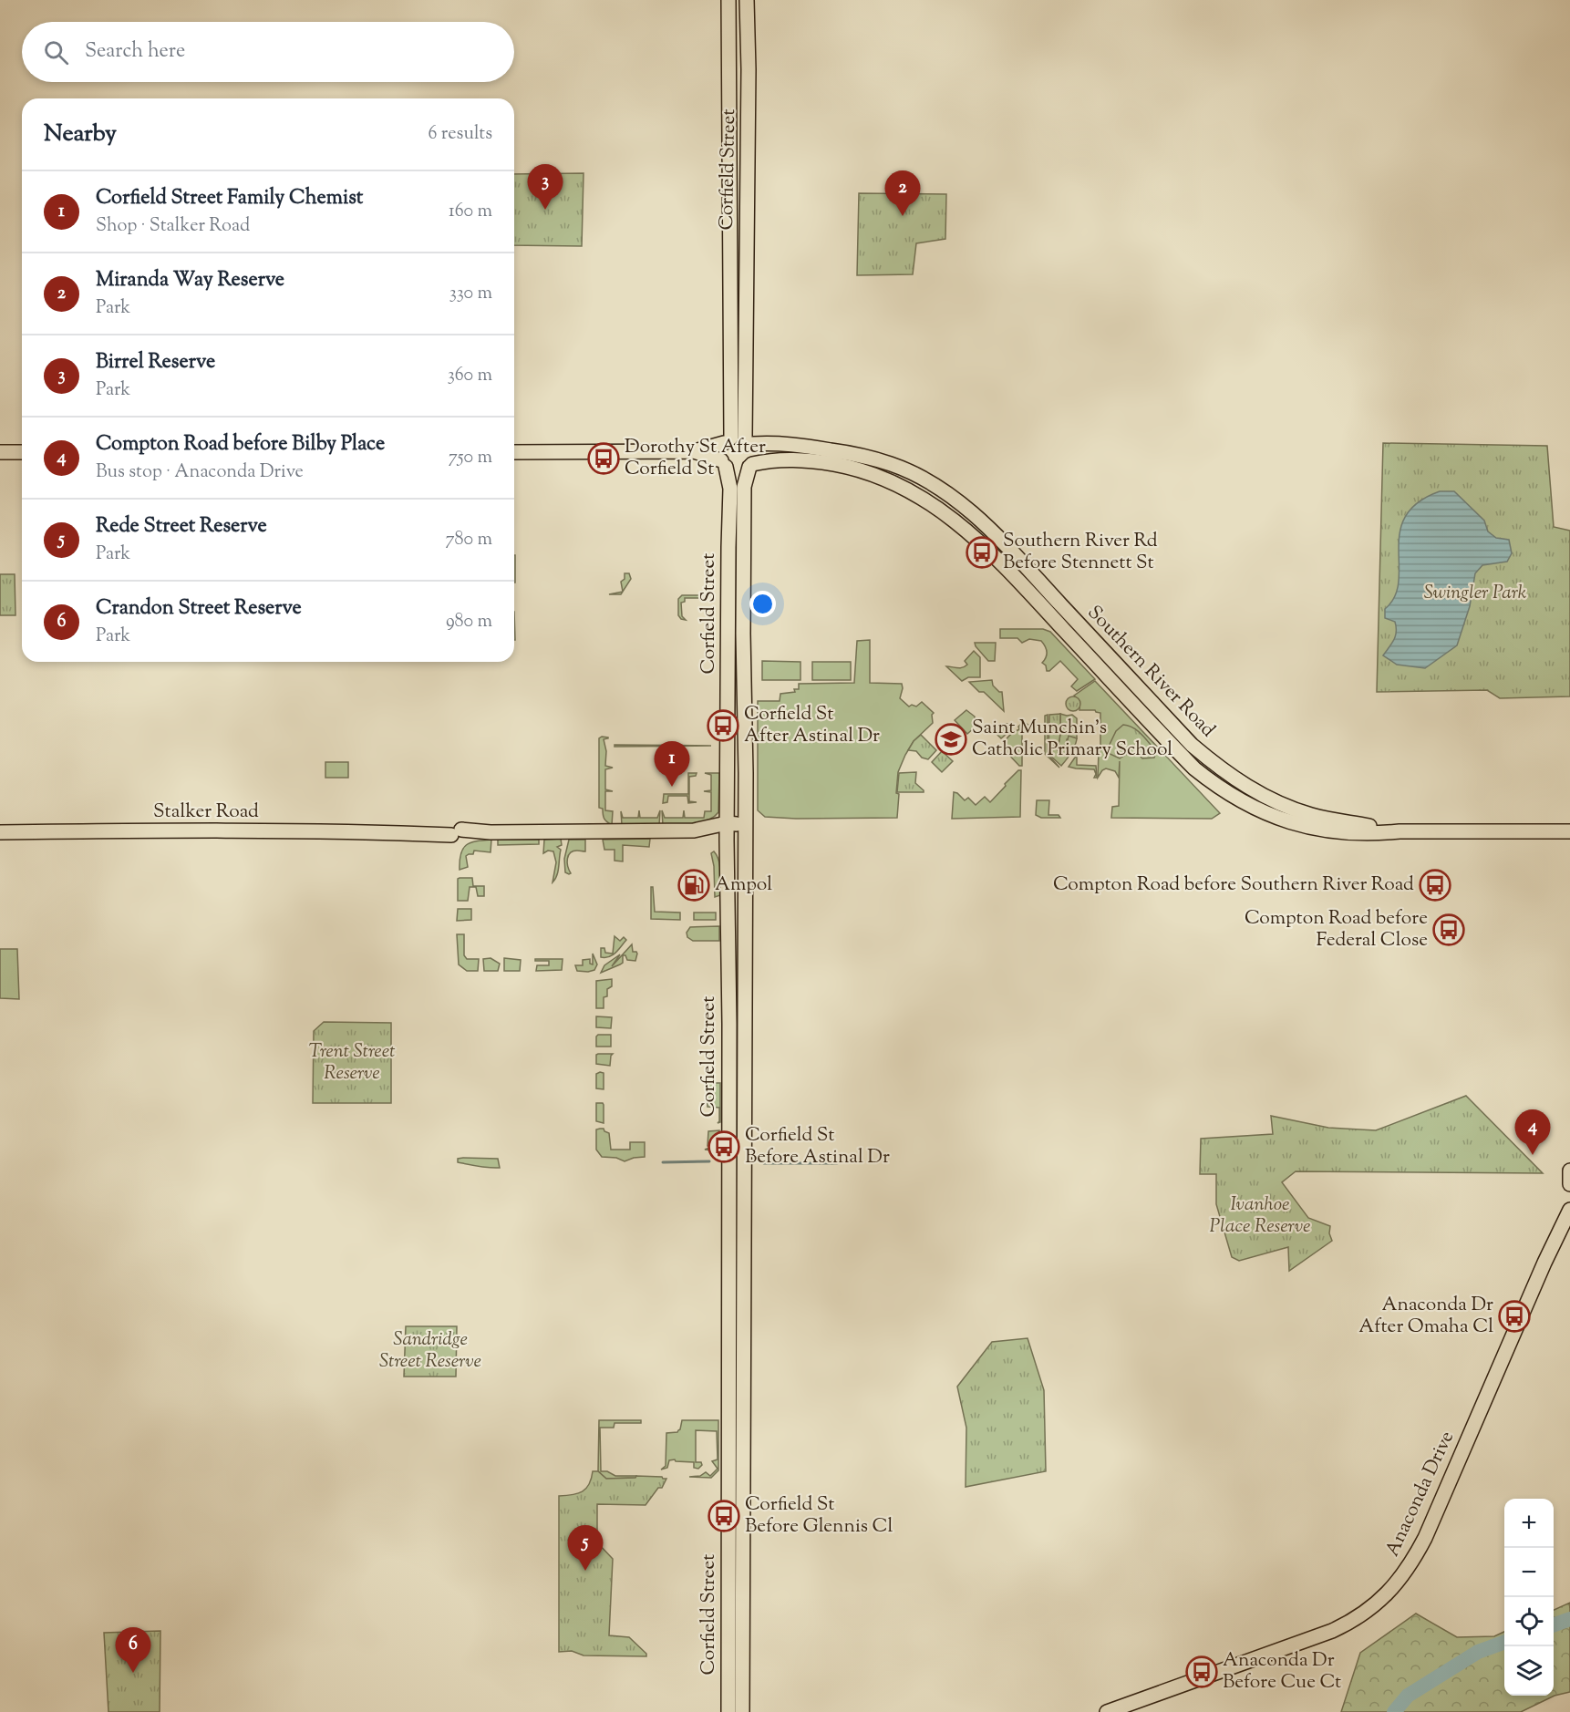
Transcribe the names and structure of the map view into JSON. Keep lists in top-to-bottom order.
{
  "streets": {
    "main road": [
      "Corfield Street",
      "Southern River Road",
      "Stalker Road",
      "Anaconda Drive"
    ]
  },
  "crossings": [
    ["Corfield Street", "Southern River Road"],
    ["Corfield Street", "Stalker Road"]
  ],
  "parks": [
    "Swingler Park",
    "Trent Street Reserve",
    "Ivanhoe Place Reserve",
    "Sandridge Street Reserve"
  ],
  "places": {
    "bus stop": [
      "Dorothy St After Corfield St",
      "Southern River Rd Before Stennett St",
      "Corfield St After Astinal Dr",
      "Compton Road before Southern River Road",
      "Compton Road before Federal Close",
      "Corfield St Before Astinal Dr",
      "Anaconda Dr After Omaha Cl",
      "Corfield St Before Glennis Cl",
      "Anaconda Dr Before Cue Ct"
    ],
    "school or university": ["Saint Munchin’s Catholic Primary School"],
    "fuel station": ["Ampol"]
  },
  "page": {
    "search": "Search here",
    "heading": ["Nearby", "6 results"],
    "pins": [
      "3",
      "2",
      "1",
      "4",
      "5",
      "6"
    ],
    "list": [
      {
        "mark": "1",
        "name": "Corfield Street Family Chemist",
        "note": "Shop · Stalker Road",
        "value": "160 m"
      },
      {
        "mark": "2",
        "name": "Miranda Way Reserve",
        "note": "Park",
        "value": "330 m"
      },
      {
        "mark": "3",
        "name": "Birrel Reserve",
        "note": "Park",
        "value": "360 m"
      },
      {
        "mark": "4",
        "name": "Compton Road before Bilby Place",
        "note": "Bus stop · Anaconda Drive",
        "value": "750 m"
      },
      {
        "mark": "5",
        "name": "Rede Street Reserve",
        "note": "Park",
        "value": "780 m"
      },
      {
        "mark": "6",
        "name": "Crandon Street Reserve",
        "note": "Park",
        "value": "980 m"
      }
    ],
    "map_buttons": ["+", "−"]
  }
}
